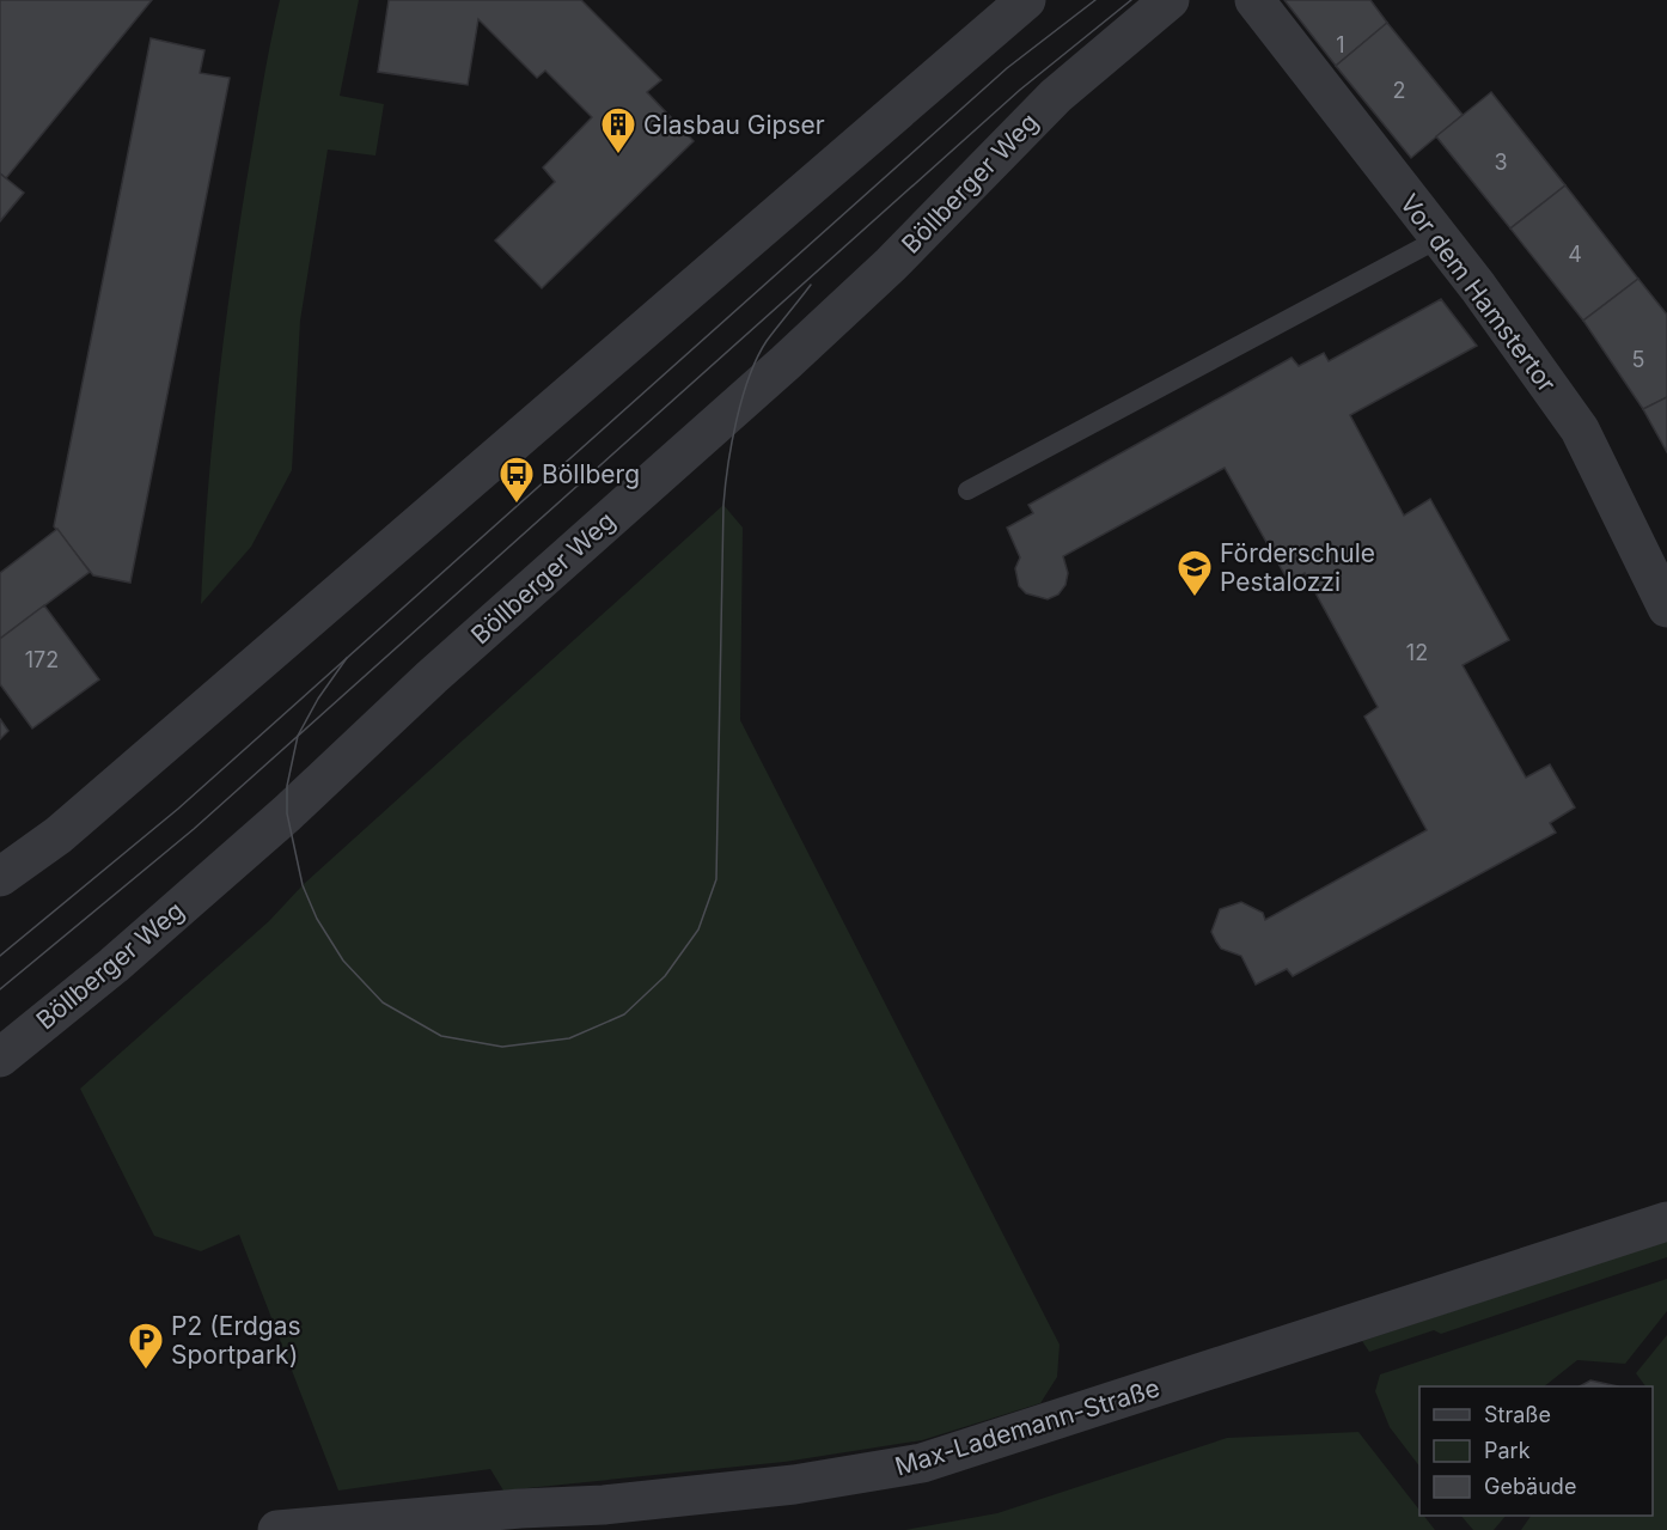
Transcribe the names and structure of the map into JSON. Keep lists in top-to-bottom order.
{
  "streets": {
    "street": ["Böllberger Weg", "Vor dem Hamstertor", "Max-Lademann-Straße"]
  },
  "places": {
    "building": ["Glasbau Gipser"],
    "bus stop": ["Böllberg"],
    "school or university": ["Förderschule Pestalozzi"],
    "parking": ["P2 (Erdgas Sportpark)"]
  },
  "house_numbers": [
    "1",
    "2",
    "3",
    "4",
    "5",
    "12",
    "172"
  ],
  "legend": ["Straße", "Park", "Gebäude"]
}
